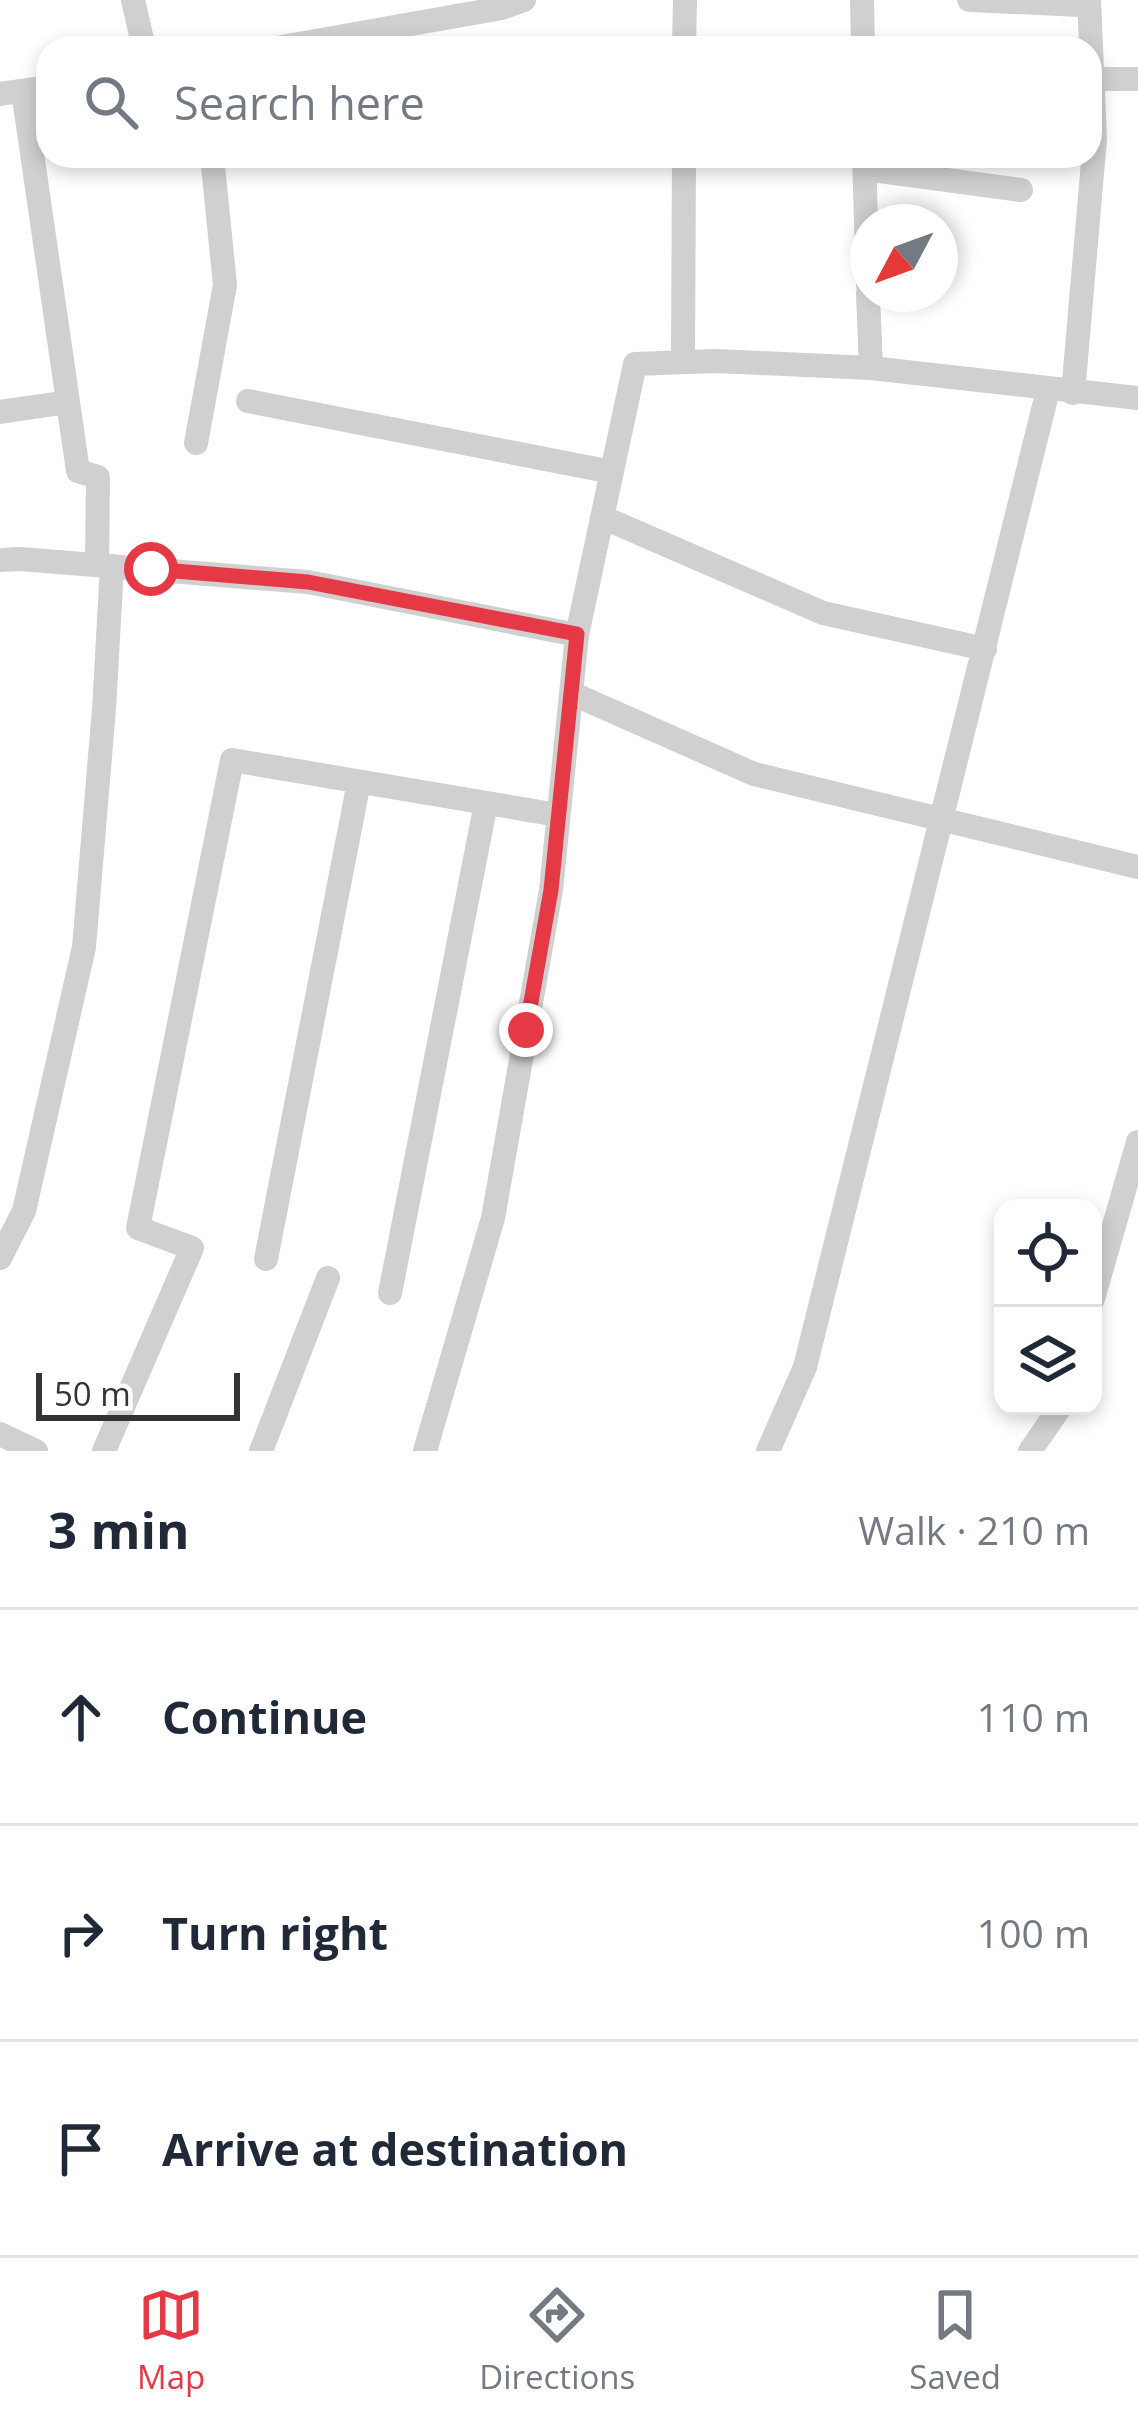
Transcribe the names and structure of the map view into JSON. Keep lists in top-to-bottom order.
{
  "scale_bar": "50 m",
  "north": "bottom left",
  "page": {
    "search": "Search here",
    "scale": "50 m",
    "heading": ["3 min", "Walk · 210 m"],
    "list": [
      ["Continue", "110 m"],
      ["Turn right", "100 m"],
      "Arrive at destination"
    ],
    "nav": ["Map", "Directions", "Saved"]
  }
}
